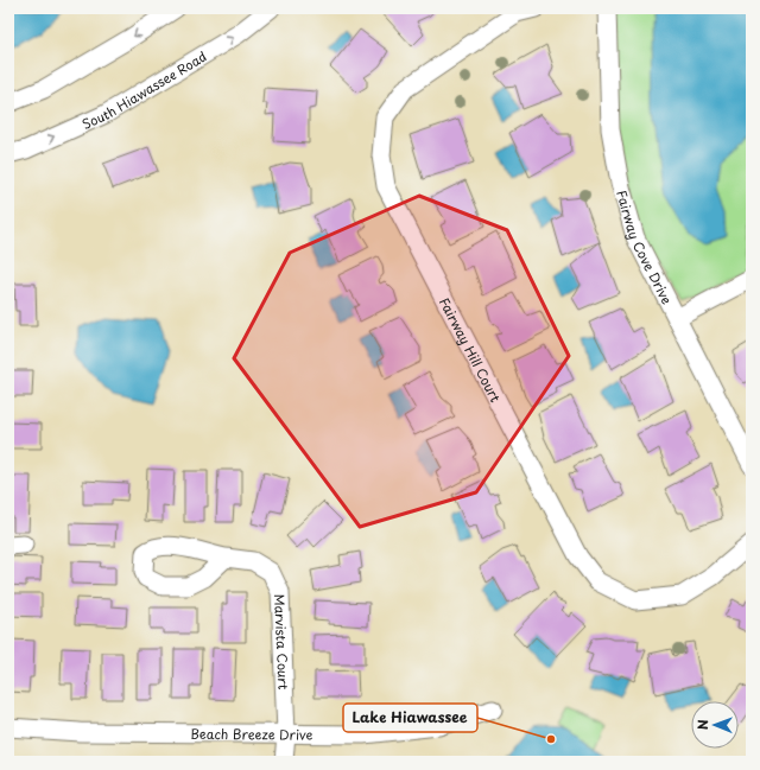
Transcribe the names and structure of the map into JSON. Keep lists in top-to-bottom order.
{
  "streets": {
    "street": [
      "South Hiawassee Road",
      "Fairway Cove Drive",
      "Fairway Hill Court",
      "Marvista Court",
      "Beach Breeze Drive"
    ]
  },
  "crossings": [
    ["Marvista Court", "Beach Breeze Drive"]
  ],
  "places": ["Lake Hiawassee"],
  "north": "left"
}
